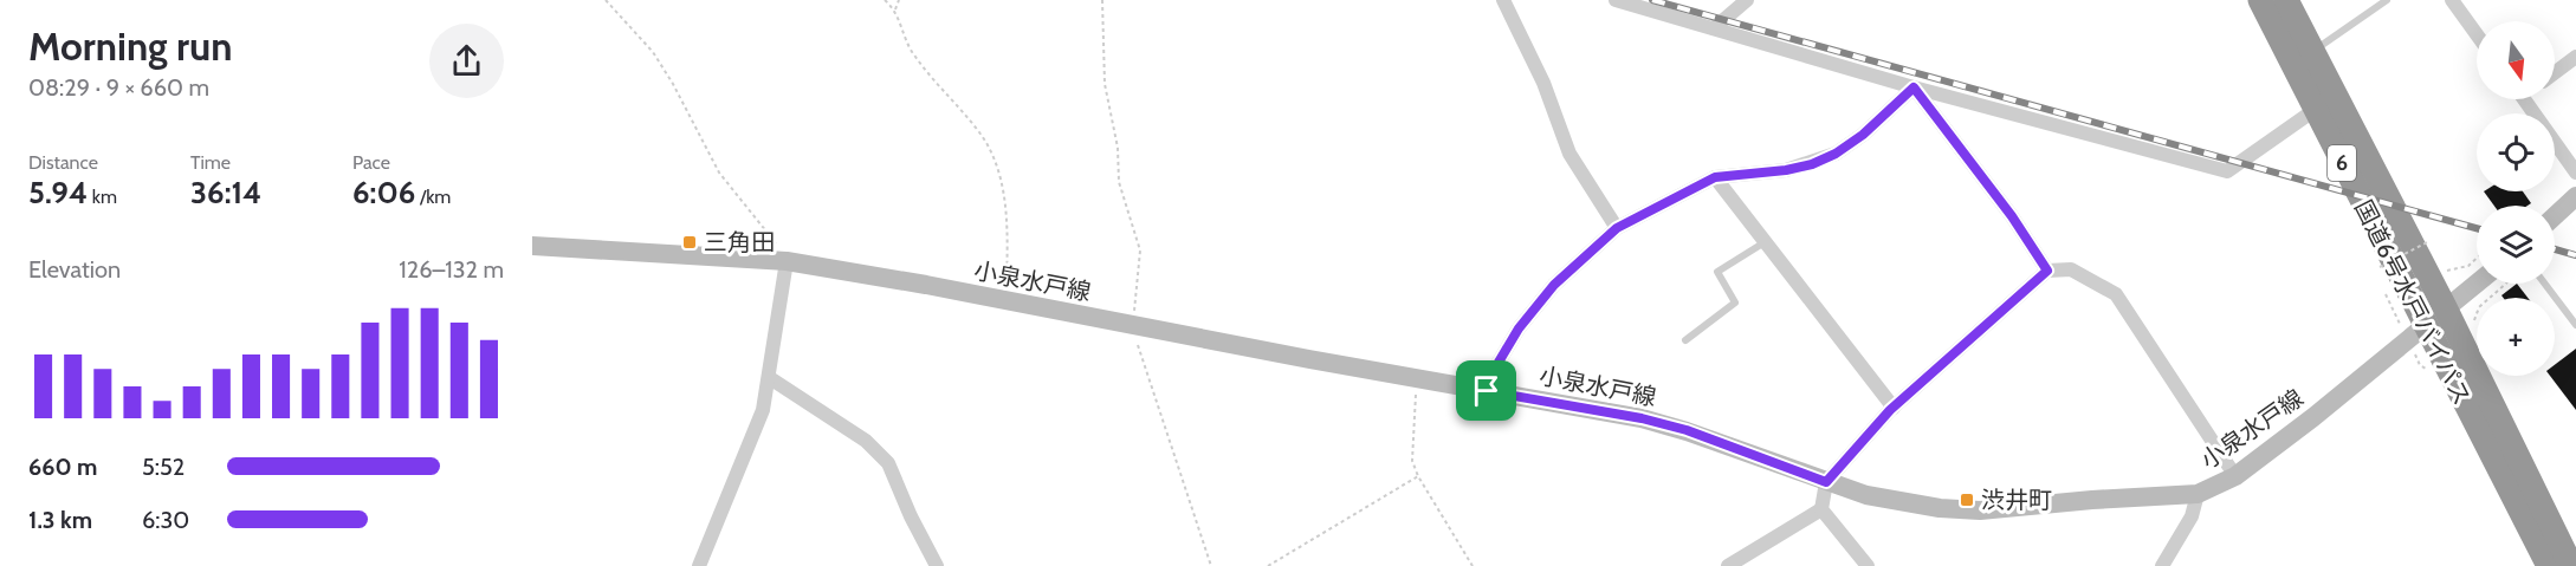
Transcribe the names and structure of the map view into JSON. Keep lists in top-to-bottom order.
{
  "streets": {
    "highway": ["6", "国道6号水戸バイパス"],
    "main road": ["小泉水戸線"]
  },
  "crossings": [
    ["小泉水戸線", "国道6号水戸バイパス"]
  ],
  "places": {
    "transit": ["三角田", "渋井町"]
  },
  "north": "bottom",
  "page": {
    "heading": ["Morning run", "08:29 · 9 × 660 m"],
    "map_buttons": "+",
    "stats": [
      ["Distance", "5.94 km"],
      ["Time", "36:14"],
      ["Pace", "6:06 /km"]
    ],
    "chart": ["Elevation", "126–132 m"],
    "list": [
      {
        "name": "660 m",
        "note": "5:52"
      },
      {
        "name": "1.3 km",
        "note": "6:30"
      }
    ]
  }
}
